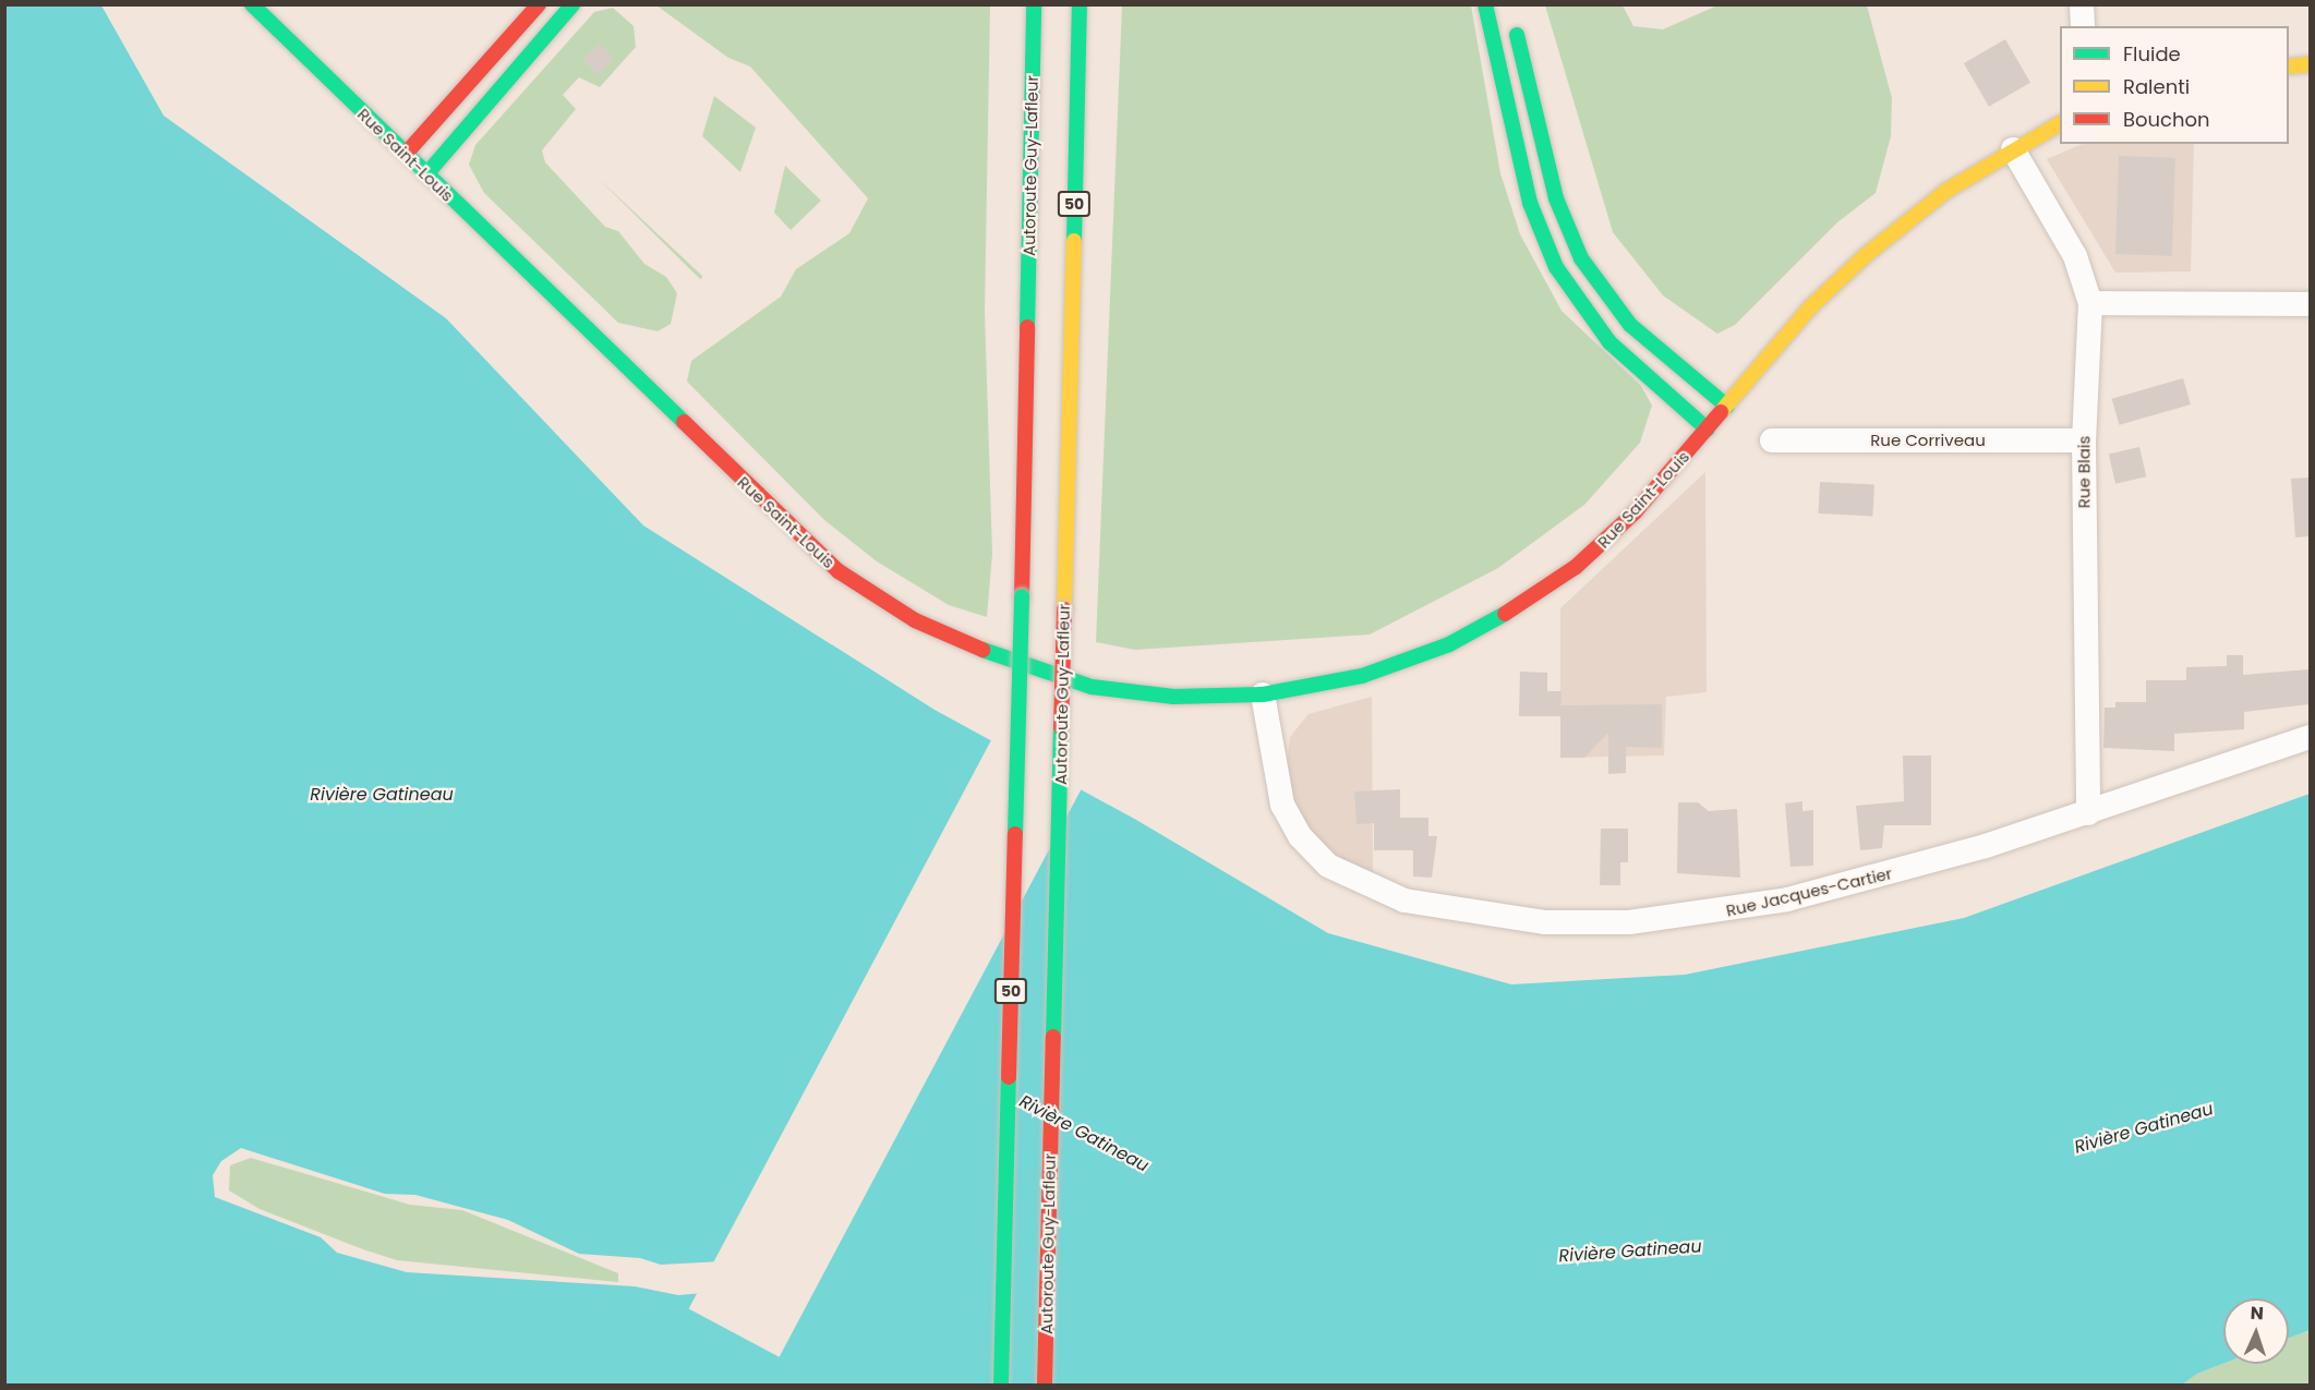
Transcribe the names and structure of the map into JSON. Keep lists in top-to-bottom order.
{
  "streets": {
    "main road": ["Rue Saint-Louis", "Autoroute Guy-Lafleur", "50"],
    "street": ["Rue Corriveau", "Rue Blais", "Rue Jacques-Cartier"]
  },
  "crossings": [
    ["Rue Saint-Louis", "Rue Blais"],
    ["Rue Saint-Louis", "Rue Jacques-Cartier"],
    ["Rue Corriveau", "Rue Blais"],
    ["Rue Blais", "Rue Jacques-Cartier"]
  ],
  "water": ["Rivière Gatineau"],
  "legend": ["Fluide", "Ralenti", "Bouchon"],
  "north": "top"
}
